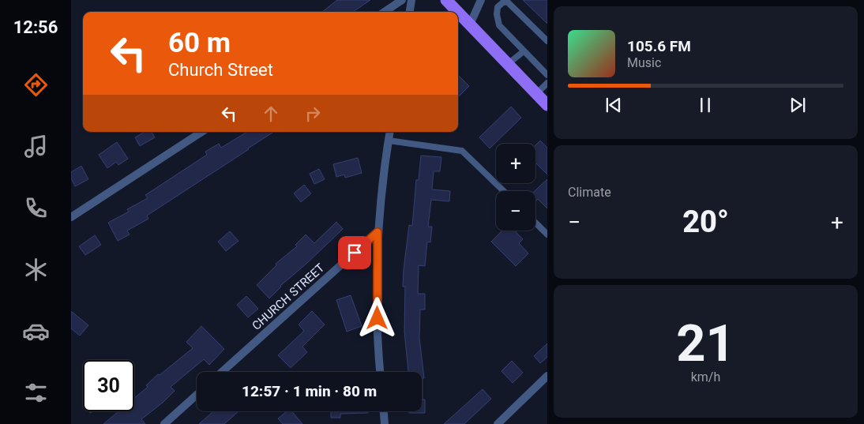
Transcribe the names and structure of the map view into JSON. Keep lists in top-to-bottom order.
{
  "streets": {
    "street": ["CHURCH STREET"]
  },
  "page": {
    "tabs": "12:56",
    "turn": ["60 m", "Church Street"],
    "song": ["105.6 FM", "Music"],
    "map_buttons": ["+", "−"],
    "tile": [
      "Climate",
      ["21", "km/h"]
    ],
    "heat": ["−", "20°", "+"],
    "limit": "30",
    "trip": "12:57 · 1 min · 80 m"
  }
}
